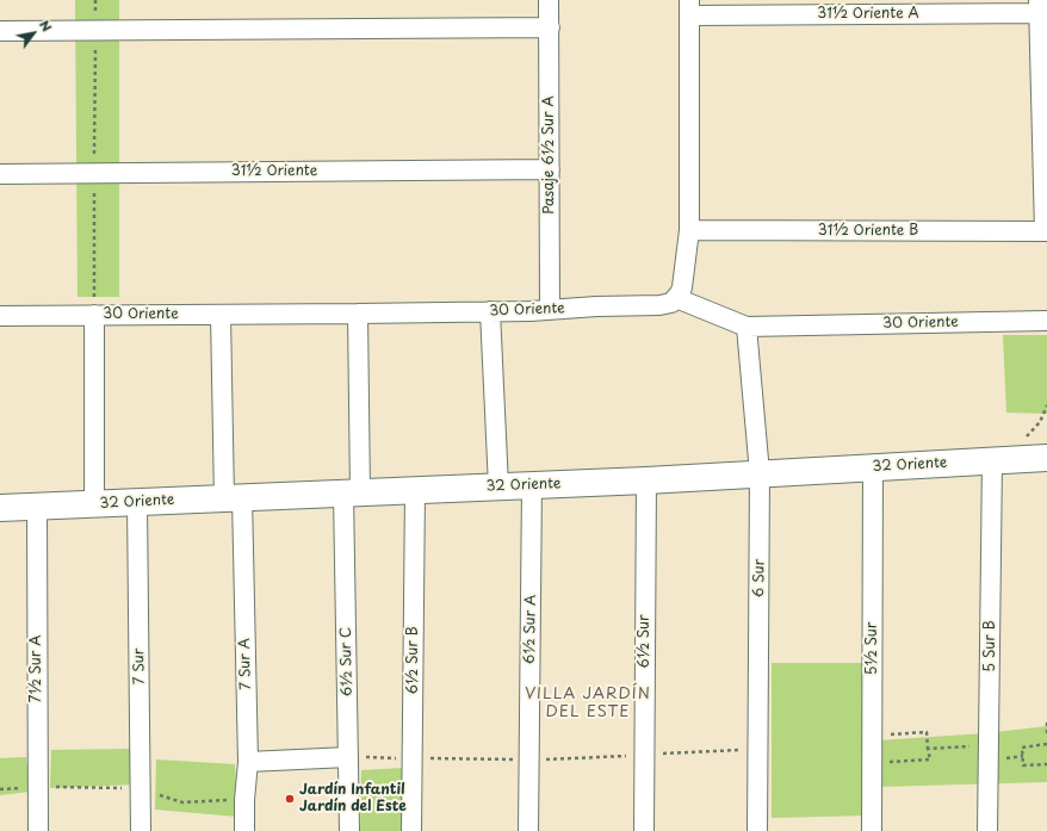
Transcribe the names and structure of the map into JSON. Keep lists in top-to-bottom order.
{
  "streets": {
    "street": [
      "31½ Oriente A",
      "Pasaje 6½ Sur A",
      "31½ Oriente",
      "31½ Oriente B",
      "30 Oriente",
      "32 Oriente",
      "6 Sur",
      "6½ Sur A",
      "6½ Sur",
      "5 Sur B",
      "5½ Sur",
      "6½ Sur B",
      "6½ Sur C",
      "7 Sur A",
      "7 Sur",
      "7½ Sur A"
    ]
  },
  "crossings": [
    ["Pasaje 6½ Sur A", "31½ Oriente"],
    ["Pasaje 6½ Sur A", "30 Oriente"],
    ["30 Oriente", "6 Sur"],
    ["30 Oriente", "6½ Sur C"],
    ["30 Oriente", "7 Sur A"],
    ["32 Oriente", "6 Sur"],
    ["32 Oriente", "6½ Sur A"],
    ["32 Oriente", "6½ Sur"],
    ["32 Oriente", "5 Sur B"],
    ["32 Oriente", "5½ Sur"],
    ["32 Oriente", "6½ Sur B"],
    ["32 Oriente", "6½ Sur C"],
    ["32 Oriente", "7 Sur A"],
    ["32 Oriente", "7 Sur"],
    ["32 Oriente", "7½ Sur A"]
  ],
  "districts": ["VILLA JARDÍN DEL ESTE"],
  "places": ["Jardín Infantil Jardín del Este"],
  "north": "top right"
}
